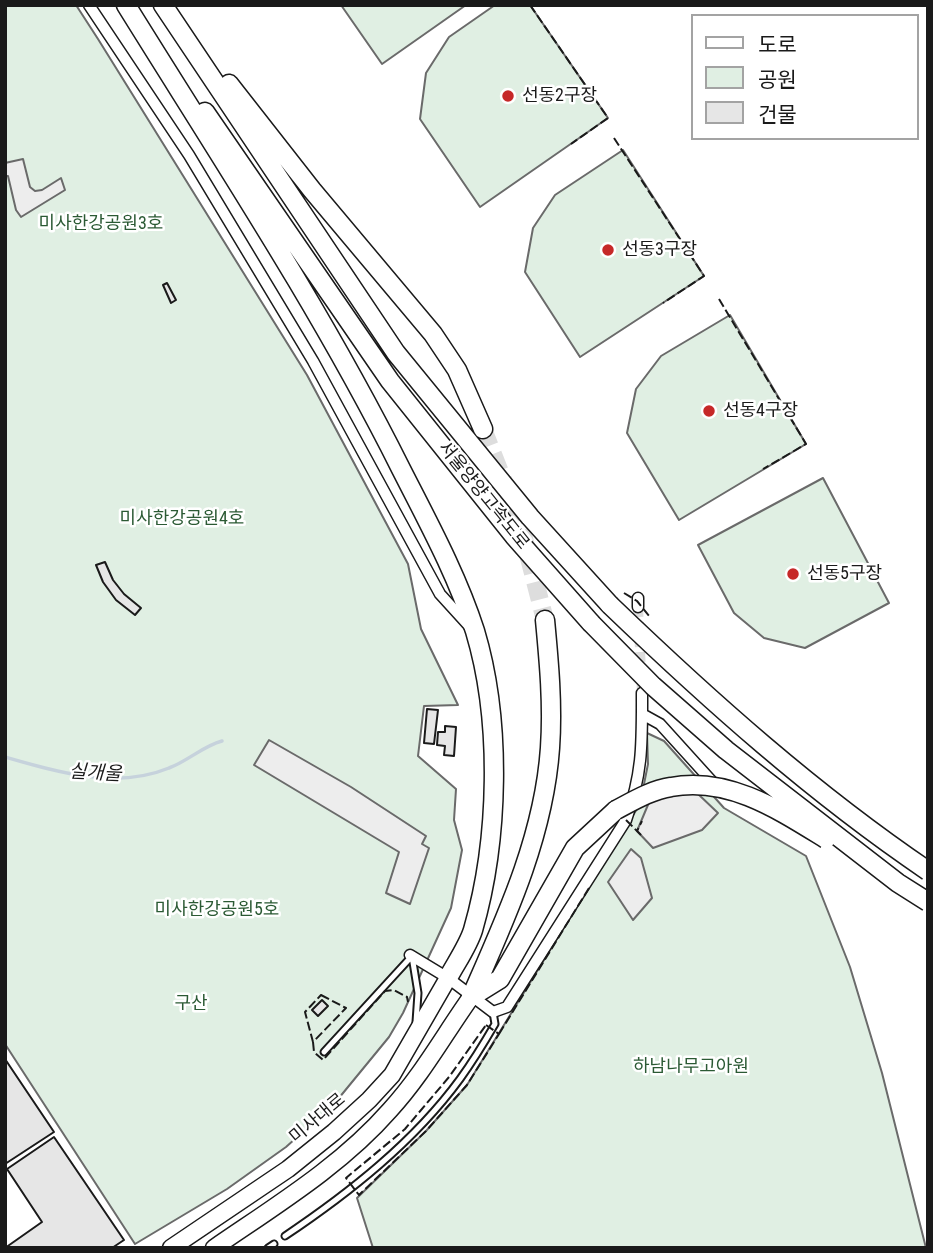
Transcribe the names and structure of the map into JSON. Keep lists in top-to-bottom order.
{
  "streets": {
    "highway": ["서울양양고속도로"],
    "main road": ["미사대로"]
  },
  "water": ["실개울"],
  "parks": [
    "미사한강공원3호",
    "미사한강공원4호",
    "미사한강공원5호",
    "구산",
    "하남나무고아원"
  ],
  "places": [
    "선동2구장",
    "선동3구장",
    "선동4구장",
    "선동5구장"
  ],
  "legend": ["도로", "공원", "건물"]
}
